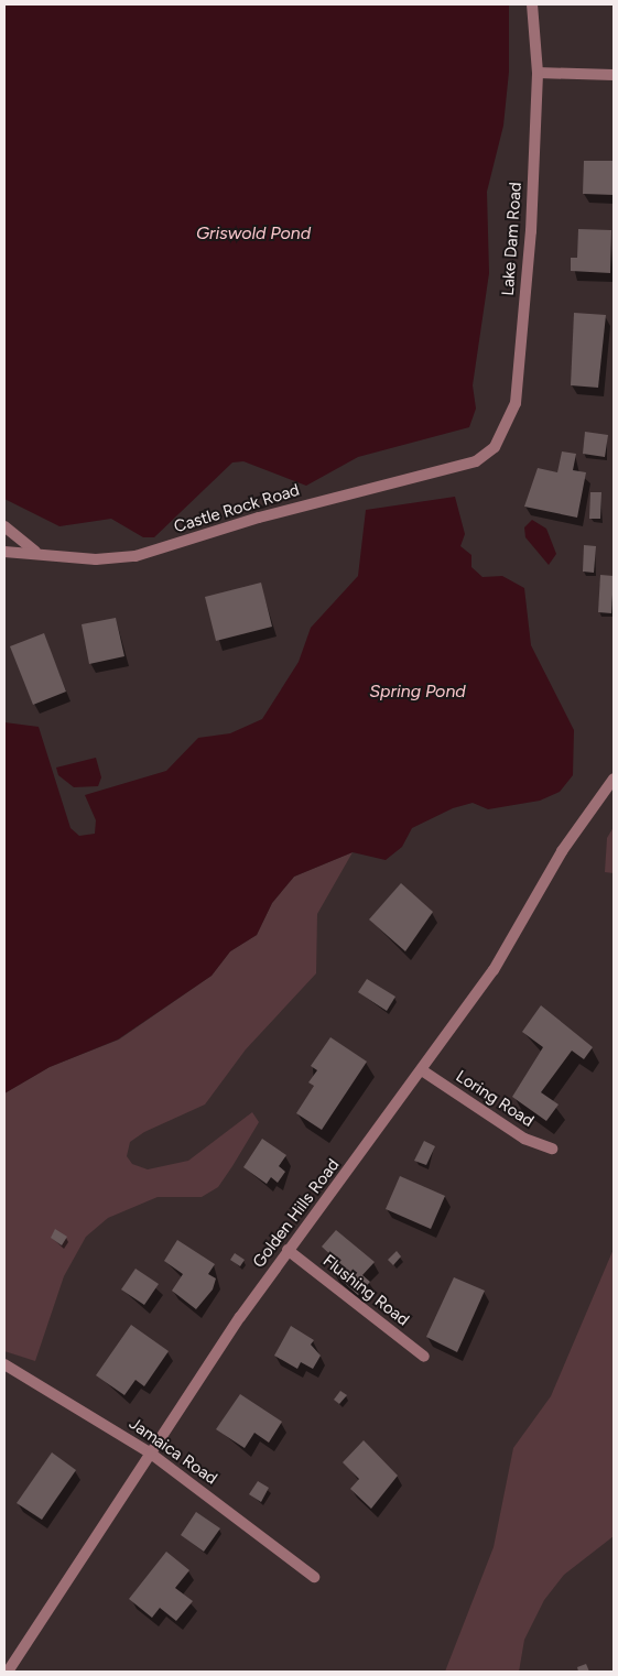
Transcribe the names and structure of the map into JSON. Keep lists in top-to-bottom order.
{
  "streets": {
    "street": [
      "Lake Dam Road",
      "Castle Rock Road",
      "Loring Road",
      "Golden Hills Road",
      "Flushing Road",
      "Jamaica Road"
    ]
  },
  "crossings": [
    ["Lake Dam Road", "Castle Rock Road"],
    ["Loring Road", "Golden Hills Road"],
    ["Golden Hills Road", "Flushing Road"],
    ["Golden Hills Road", "Jamaica Road"]
  ],
  "water": ["Griswold Pond", "Spring Pond"]
}
